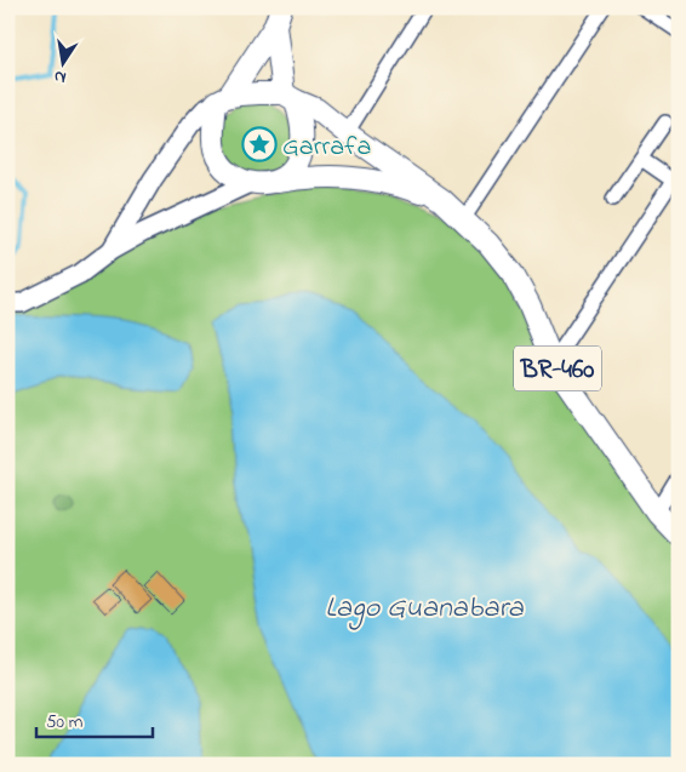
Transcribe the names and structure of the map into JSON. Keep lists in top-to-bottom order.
{
  "streets": {
    "main road": ["BR-460"]
  },
  "water": ["Lago Guanabara"],
  "places": {
    "place": ["Garrafa"]
  },
  "scale_bar": "50 m",
  "north": "bottom"
}
